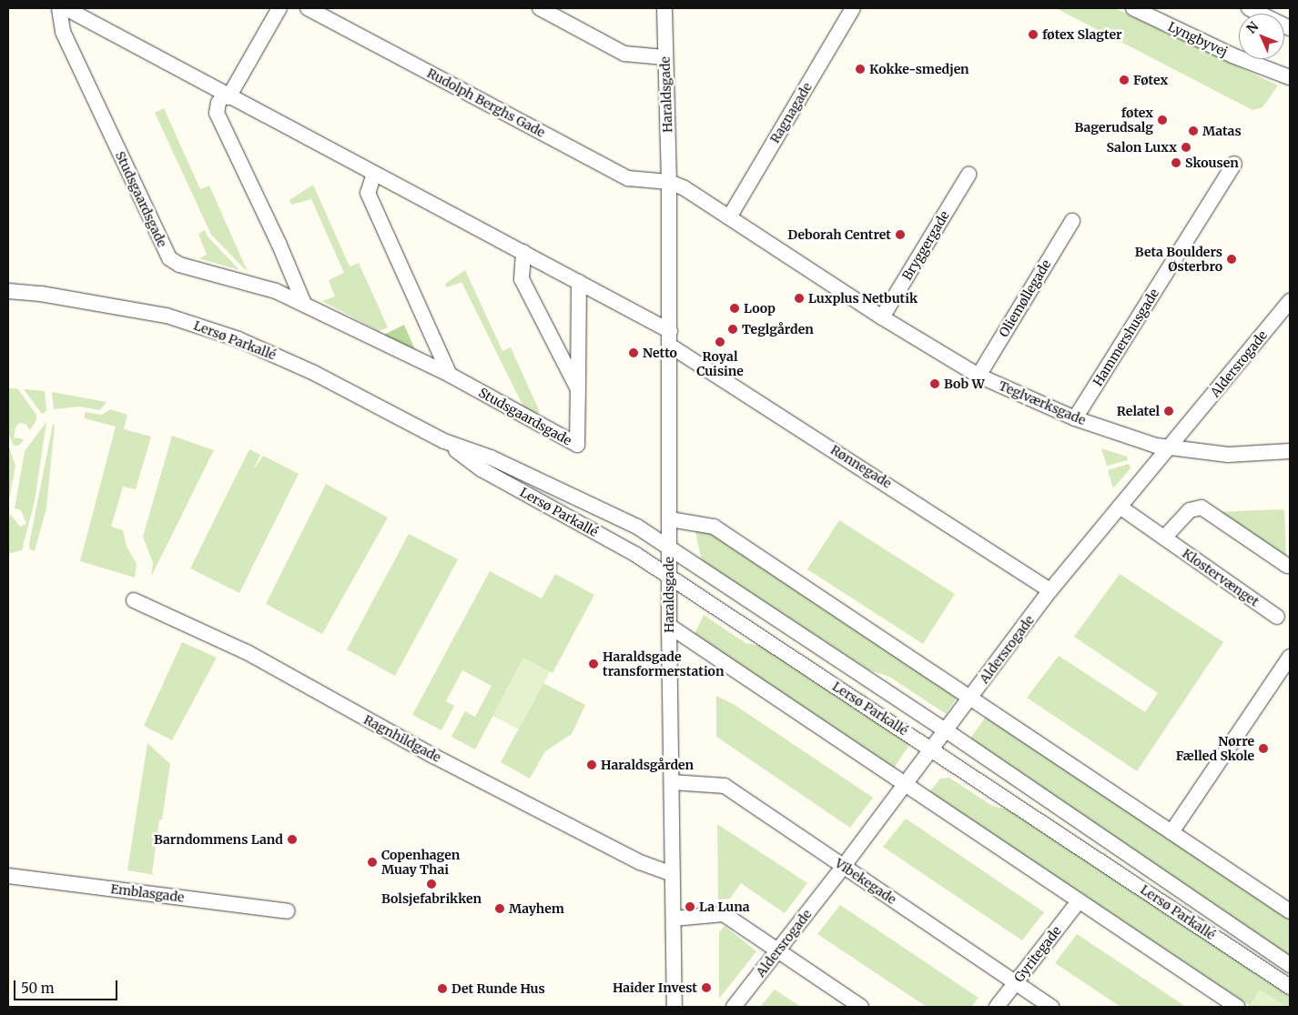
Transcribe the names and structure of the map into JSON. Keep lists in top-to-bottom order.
{
  "streets": {
    "street": [
      "Lyngbyvej",
      "Haraldsgade",
      "Rudolph Berghs Gade",
      "Ragnagade",
      "Studsgaardsgade",
      "Bryggergade",
      "Oliemøllegade",
      "Hammershusgade",
      "Lersø Parkallé",
      "Aldersrogade",
      "Teglværksgade",
      "Rønnegade",
      "Klostervænget",
      "Ragnhildgade",
      "Vibekegade",
      "Emblasgade",
      "Gyritegade"
    ]
  },
  "crossings": [
    ["Haraldsgade", "Rudolph Berghs Gade"],
    ["Haraldsgade", "Lersø Parkallé"],
    ["Haraldsgade", "Rønnegade"],
    ["Haraldsgade", "Ragnhildgade"],
    ["Haraldsgade", "Vibekegade"],
    ["Ragnagade", "Teglværksgade"],
    ["Bryggergade", "Teglværksgade"],
    ["Oliemøllegade", "Teglværksgade"],
    ["Hammershusgade", "Teglværksgade"],
    ["Lersø Parkallé", "Aldersrogade"],
    ["Aldersrogade", "Teglværksgade"],
    ["Aldersrogade", "Rønnegade"],
    ["Aldersrogade", "Klostervænget"],
    ["Aldersrogade", "Vibekegade"],
    ["Vibekegade", "Gyritegade"]
  ],
  "places": [
    "føtex Slagter",
    "Kokke-smedjen",
    "Føtex",
    "føtex Bagerudsalg",
    "Matas",
    "Salon Luxx",
    "Skousen",
    "Deborah Centret",
    "Beta Boulders Østerbro",
    "Luxplus Netbutik",
    "Loop",
    "Teglgården",
    "Royal Cuisine",
    "Netto",
    "Bob W",
    "Relatel",
    "Haraldsgade transformerstation",
    "Nørre Fælled Skole",
    "Haraldsgården",
    "Barndommens Land",
    "Copenhagen Muay Thai",
    "Bolsjefabrikken",
    "La Luna",
    "Mayhem",
    "Haider Invest",
    "Det Runde Hus"
  ],
  "scale_bar": "50 m",
  "north": "top left"
}
